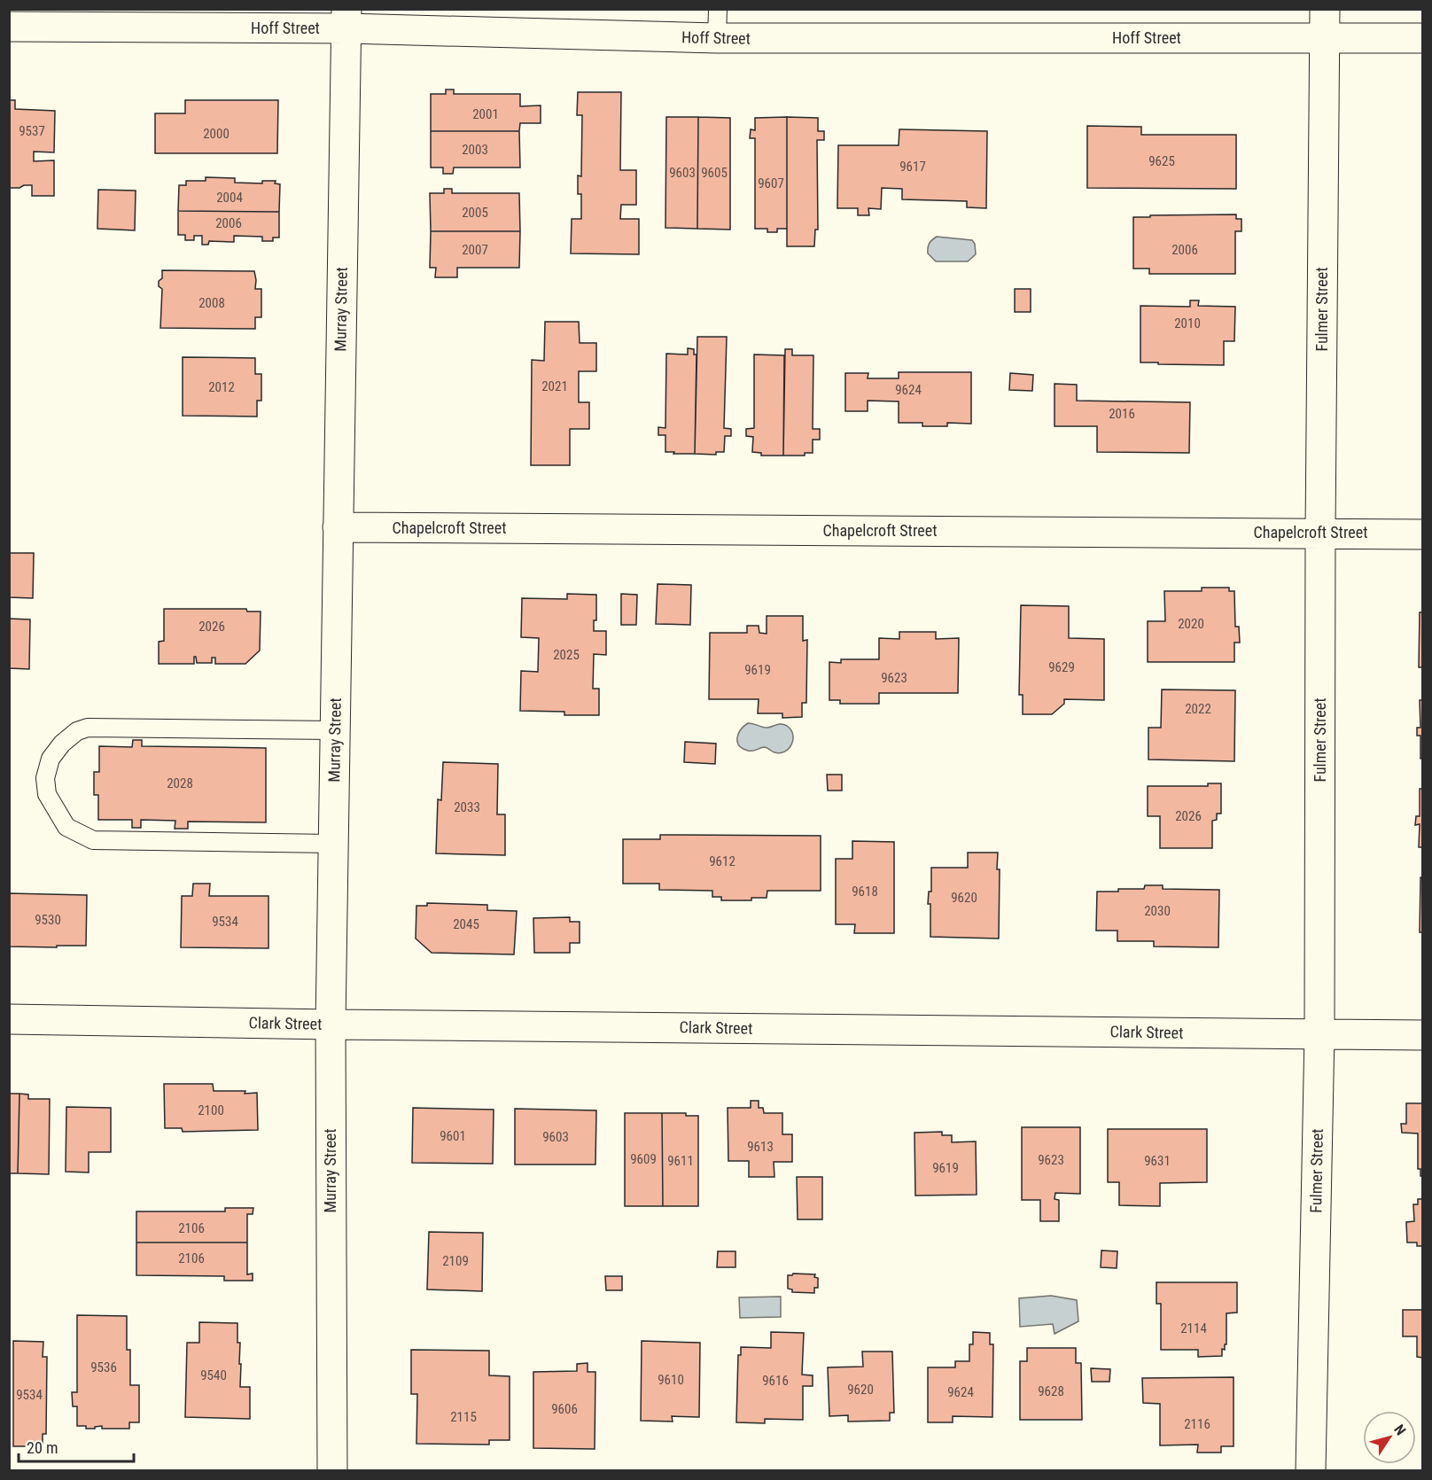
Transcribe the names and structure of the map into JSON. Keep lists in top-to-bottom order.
{
  "streets": {
    "street": [
      "Hoff Street",
      "Murray Street",
      "Fulmer Street",
      "Chapelcroft Street",
      "Clark Street"
    ]
  },
  "crossings": [
    ["Hoff Street", "Murray Street"],
    ["Hoff Street", "Fulmer Street"],
    ["Murray Street", "Chapelcroft Street"],
    ["Murray Street", "Clark Street"],
    ["Fulmer Street", "Chapelcroft Street"],
    ["Fulmer Street", "Clark Street"]
  ],
  "house_numbers": [
    "2001",
    "9537",
    "2000",
    "2003",
    "9625",
    "9617",
    "9603",
    "9605",
    "9607",
    "2004",
    "2005",
    "2006",
    "2007",
    "2006",
    "2008",
    "2010",
    "2021",
    "2012",
    "9624",
    "2016",
    "2020",
    "2026",
    "2025",
    "9629",
    "9619",
    "9623",
    "2022",
    "2028",
    "2033",
    "2026",
    "9612",
    "9618",
    "9620",
    "2030",
    "9530",
    "9534",
    "2045",
    "2100",
    "9601",
    "9603",
    "9613",
    "9609",
    "9623",
    "9611",
    "9631",
    "9619",
    "2106",
    "2106",
    "2109",
    "2114",
    "9536",
    "9540",
    "9610",
    "9616",
    "9620",
    "9628",
    "9624",
    "9534",
    "9606",
    "2115",
    "2116"
  ],
  "scale_bar": "20 m",
  "north": "top right"
}
